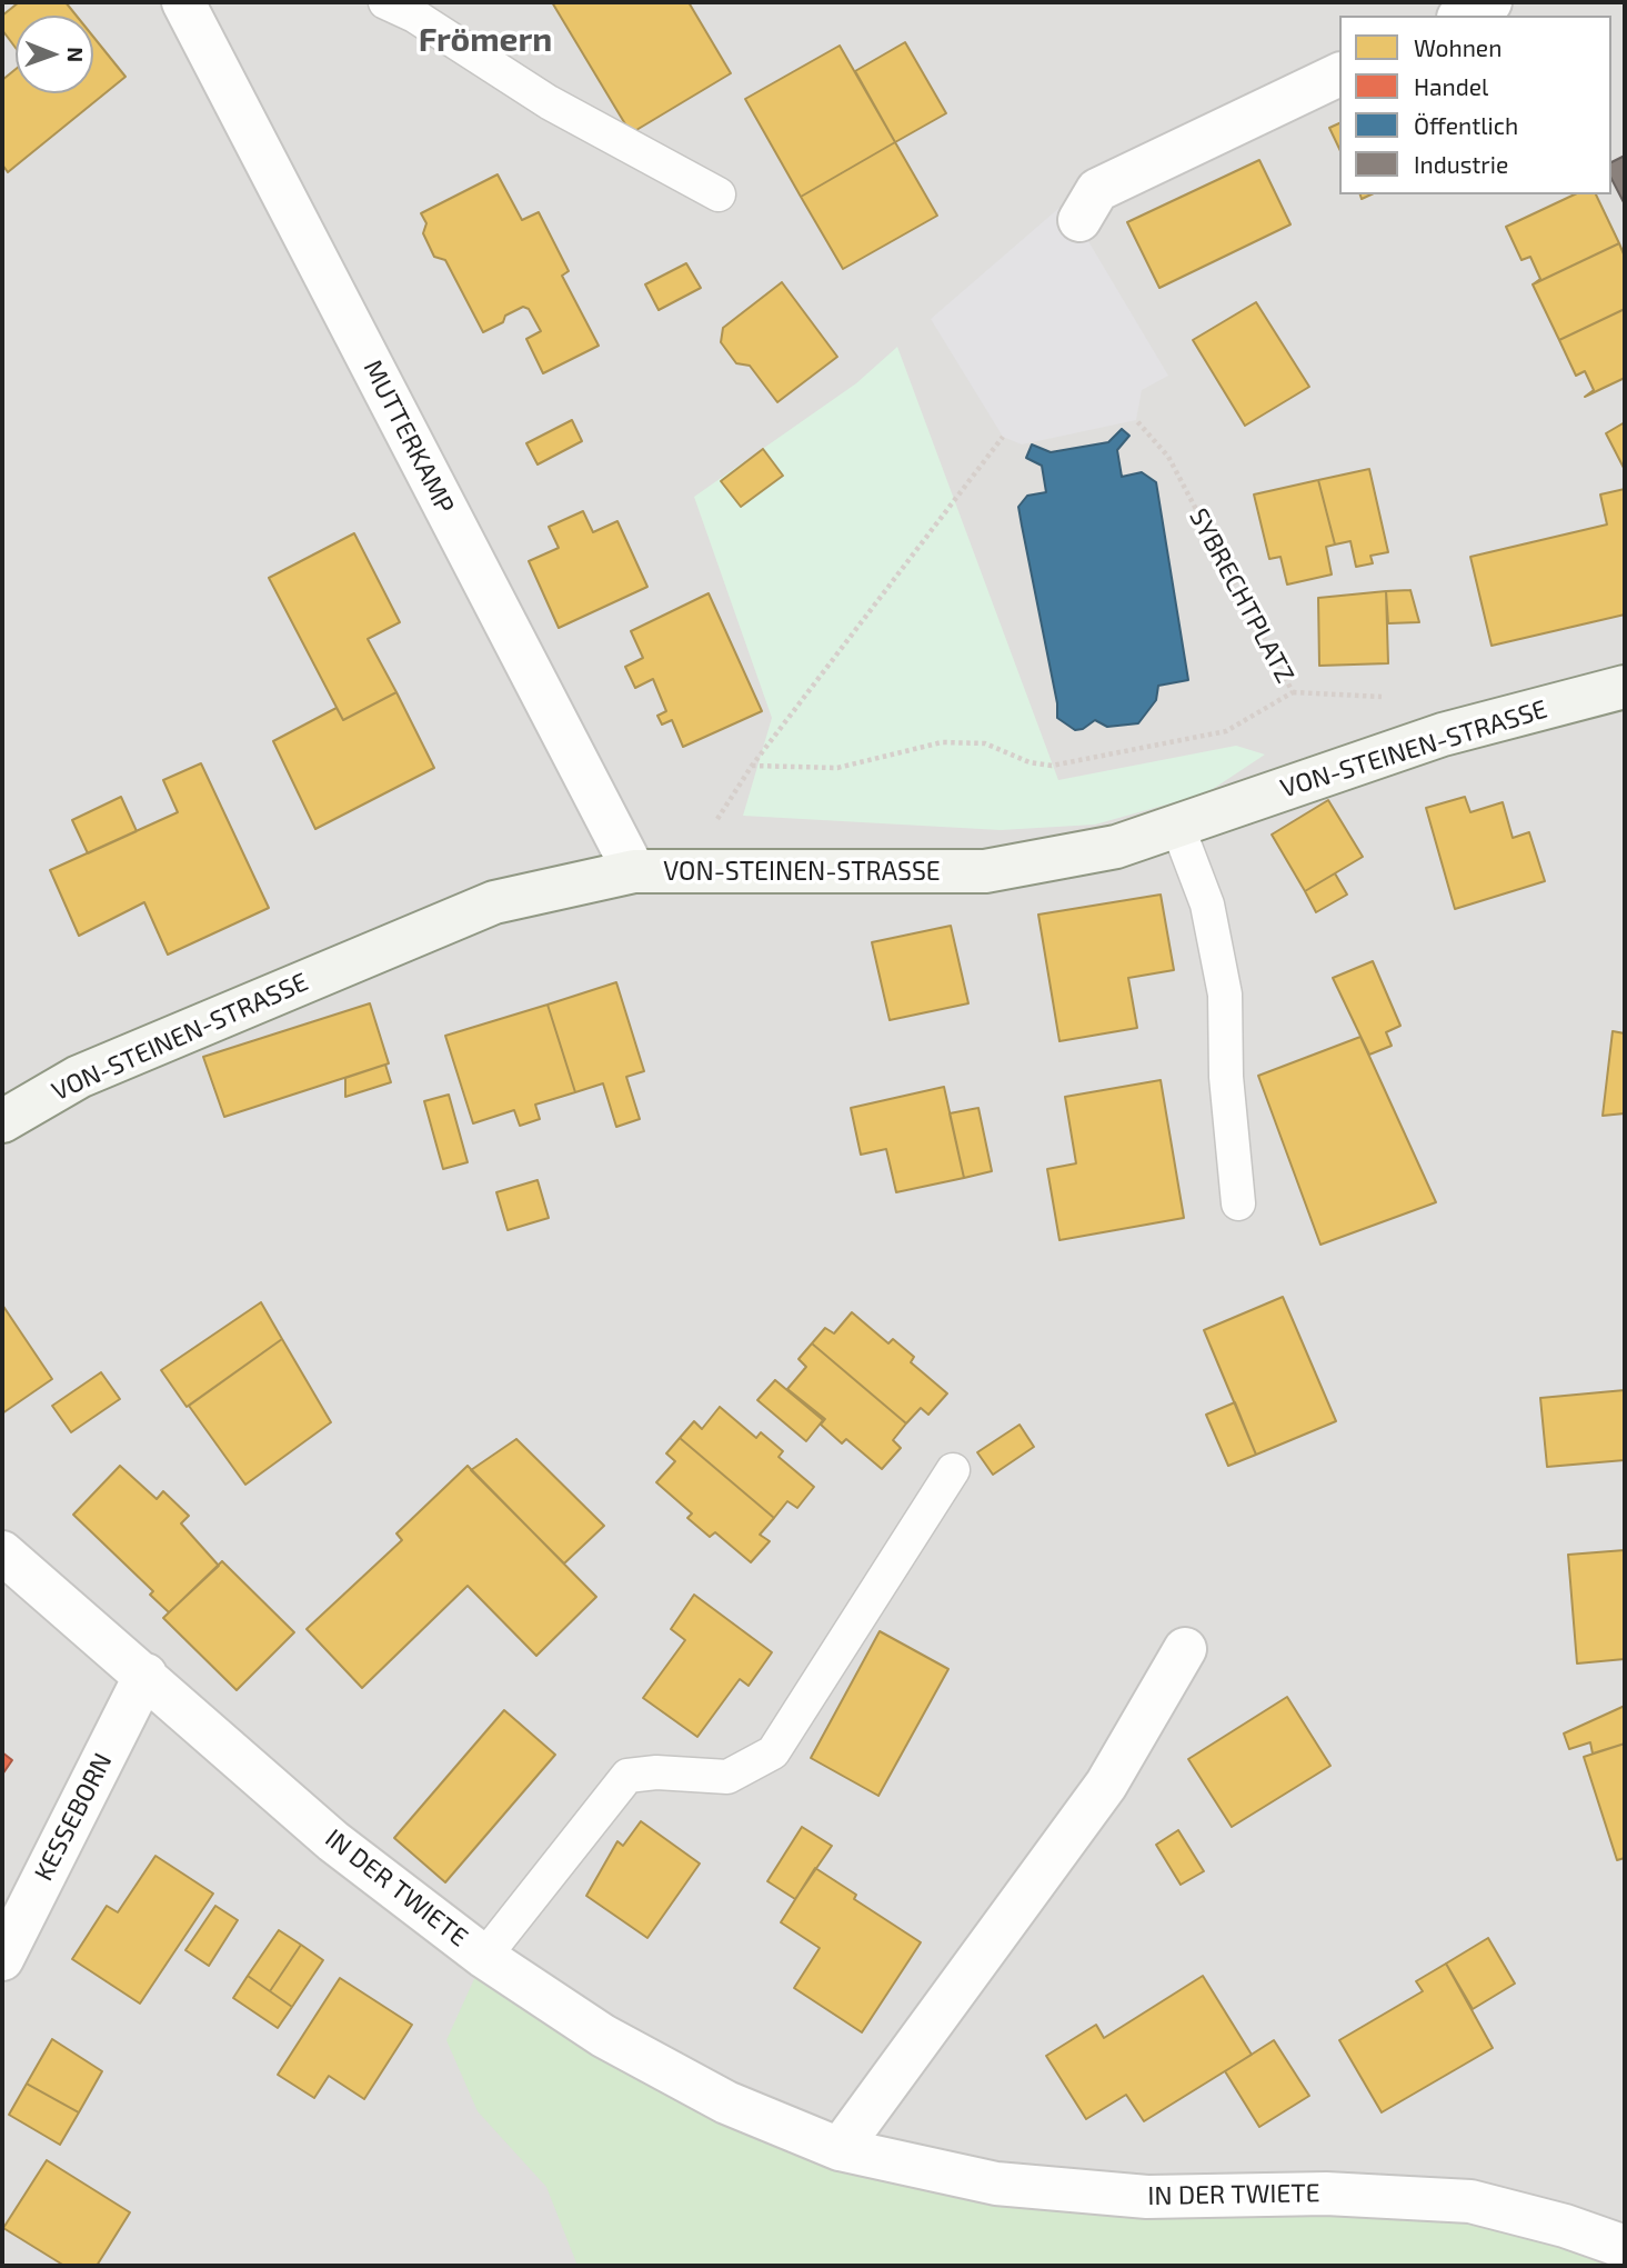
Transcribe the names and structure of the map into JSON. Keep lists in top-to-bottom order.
{
  "streets": {
    "main road": ["VON-STEINEN-STRASSE"],
    "street": ["MUTTERKAMP", "KESSEBORN", "IN DER TWIETE"],
    "path": ["SYBRECHTPLATZ"]
  },
  "crossings": [
    ["MUTTERKAMP", "VON-STEINEN-STRASSE"],
    ["KESSEBORN", "IN DER TWIETE"]
  ],
  "districts": ["Frömern"],
  "legend": [
    "Wohnen",
    "Handel",
    "Öffentlich",
    "Industrie"
  ],
  "north": "right"
}
